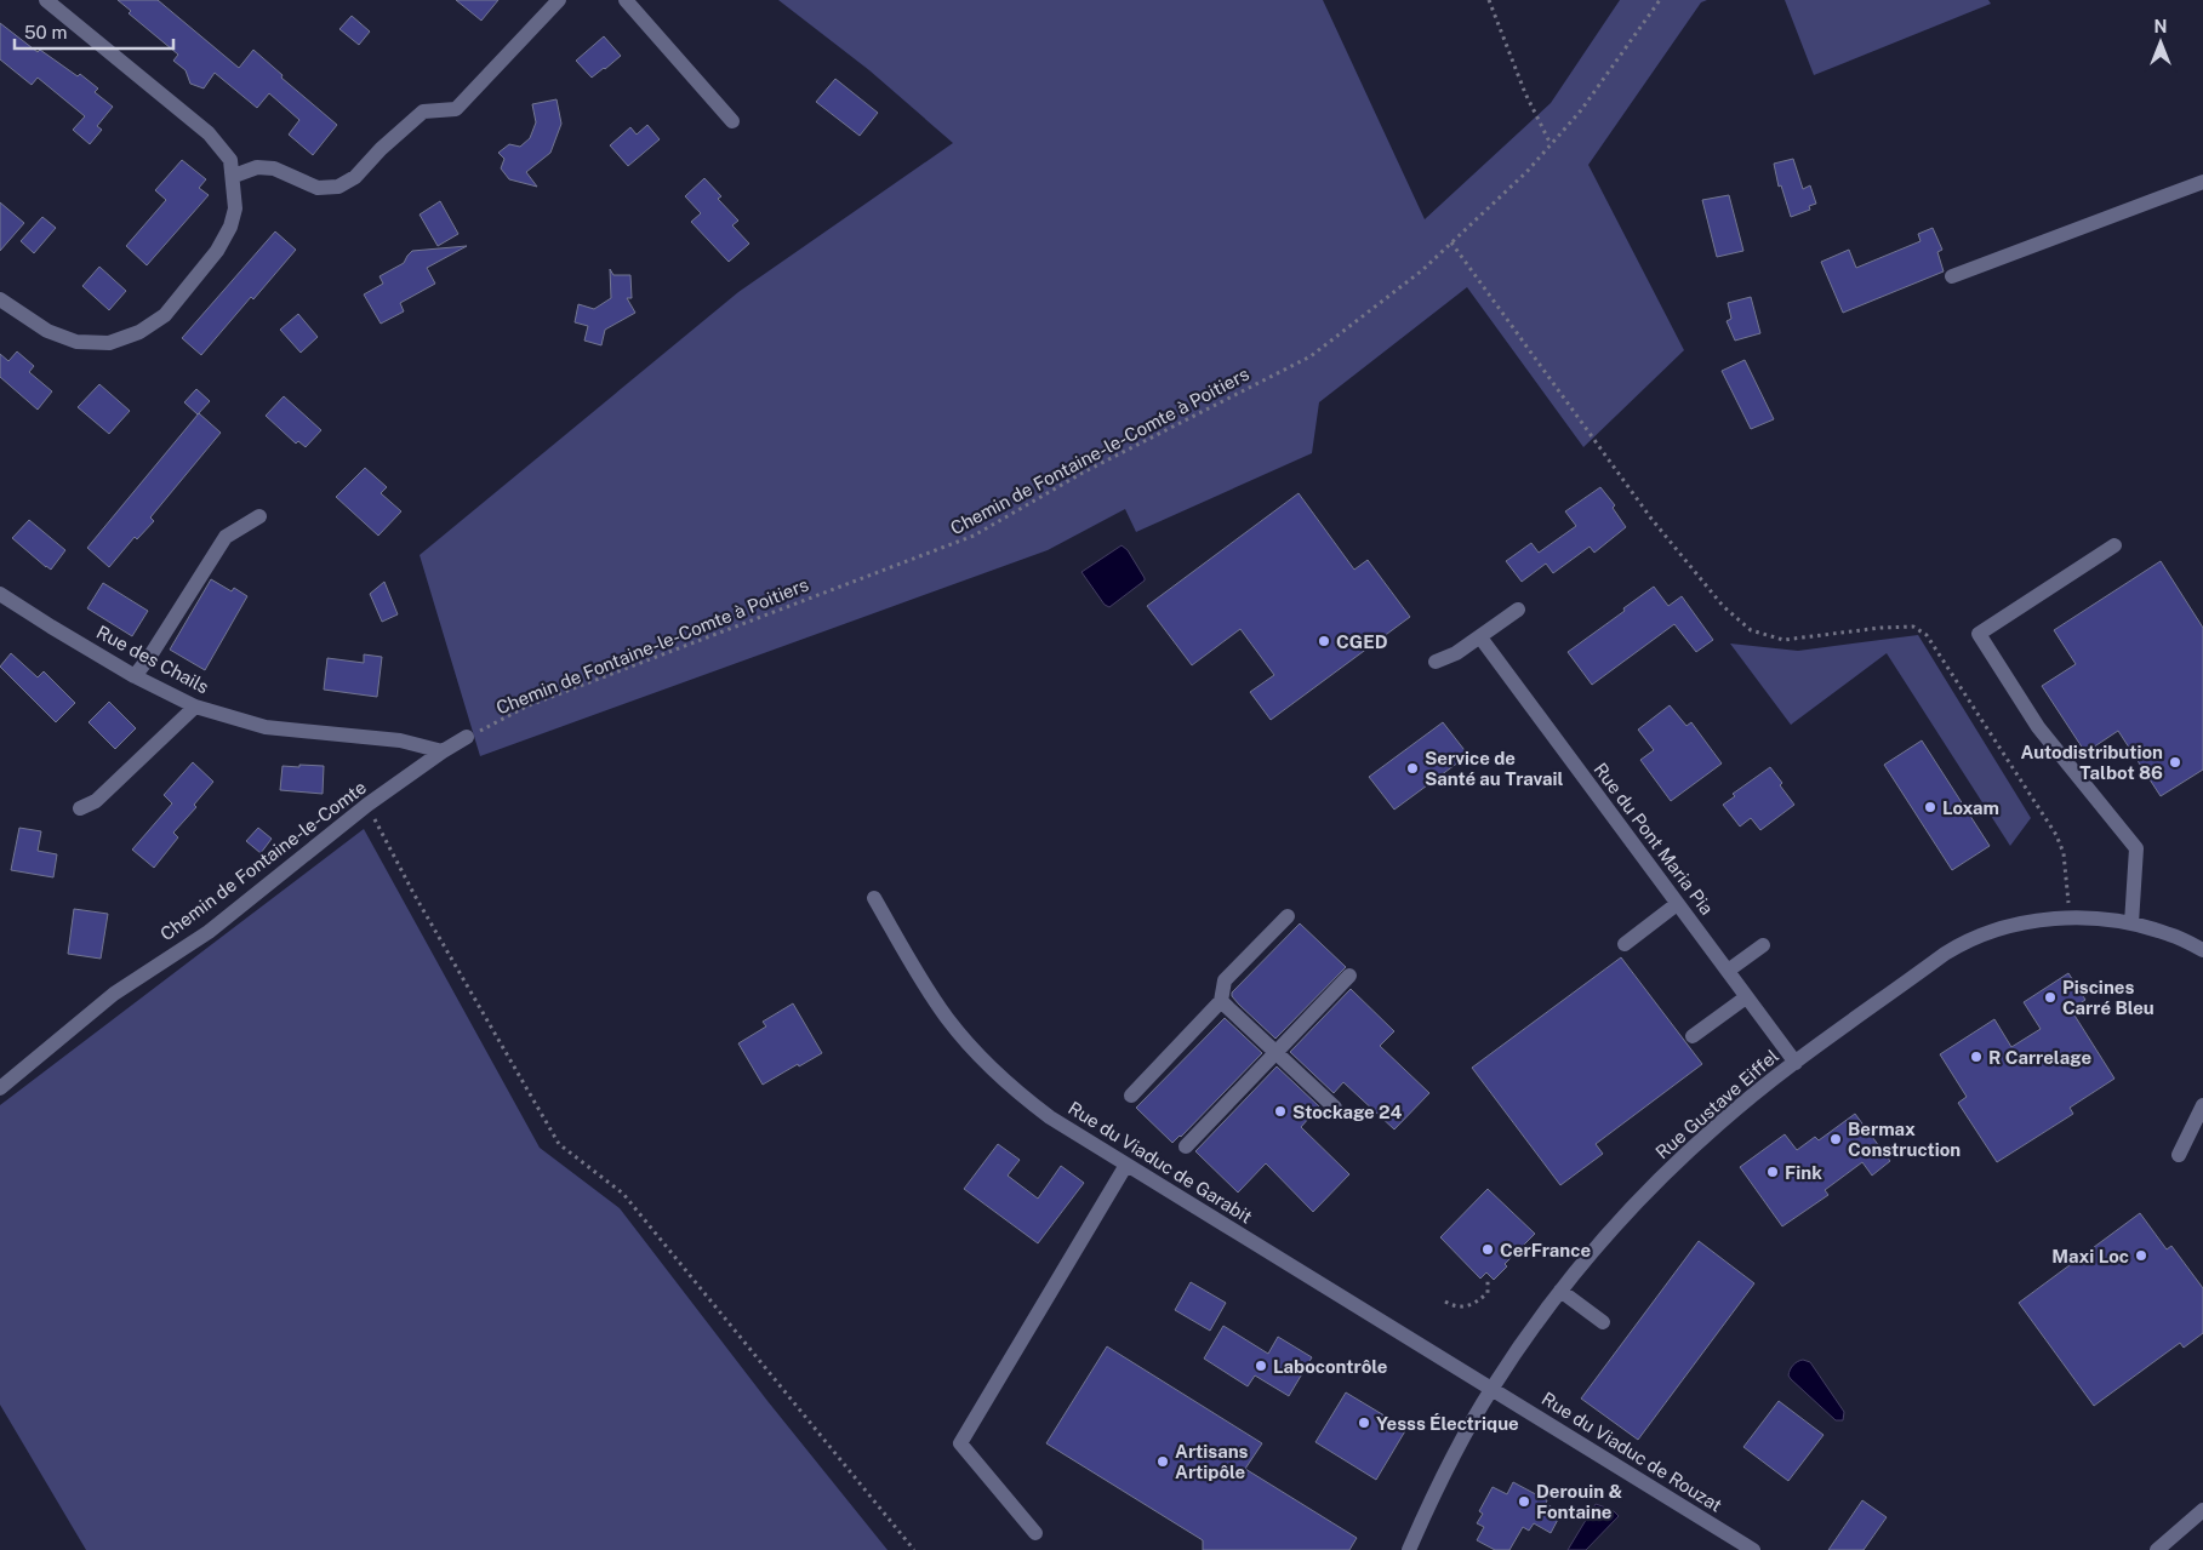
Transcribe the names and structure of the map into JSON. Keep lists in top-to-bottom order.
{
  "streets": {
    "street": [
      "Rue des Chails",
      "Rue du Pont Maria Pia",
      "Chemin de Fontaine-le-Comte",
      "Rue Gustave Eiffel",
      "Rue du Viaduc de Garabit",
      "Rue du Viaduc de Rouzat"
    ],
    "path": ["Chemin de Fontaine-le-Comte à Poitiers"]
  },
  "crossings": [
    ["Chemin de Fontaine-le-Comte à Poitiers", "Chemin de Fontaine-le-Comte"],
    ["Rue des Chails", "Chemin de Fontaine-le-Comte"],
    ["Rue du Pont Maria Pia", "Rue Gustave Eiffel"],
    ["Rue Gustave Eiffel", "Rue du Viaduc de Garabit"],
    ["Rue Gustave Eiffel", "Rue du Viaduc de Rouzat"],
    ["Rue du Viaduc de Garabit", "Rue du Viaduc de Rouzat"]
  ],
  "places": [
    "CGED",
    "Autodistribution Talbot 86",
    "Service de Santé au Travail",
    "Loxam",
    "Piscines Carré Bleu",
    "R Carrelage",
    "Stockage 24",
    "Bermax Construction",
    "Fink",
    "CerFrance",
    "Maxi Loc",
    "Labocontrôle",
    "Yesss Électrique",
    "Artisans Artipôle",
    "Derouin & Fontaine"
  ],
  "scale_bar": "50 m",
  "north": "top"
}
